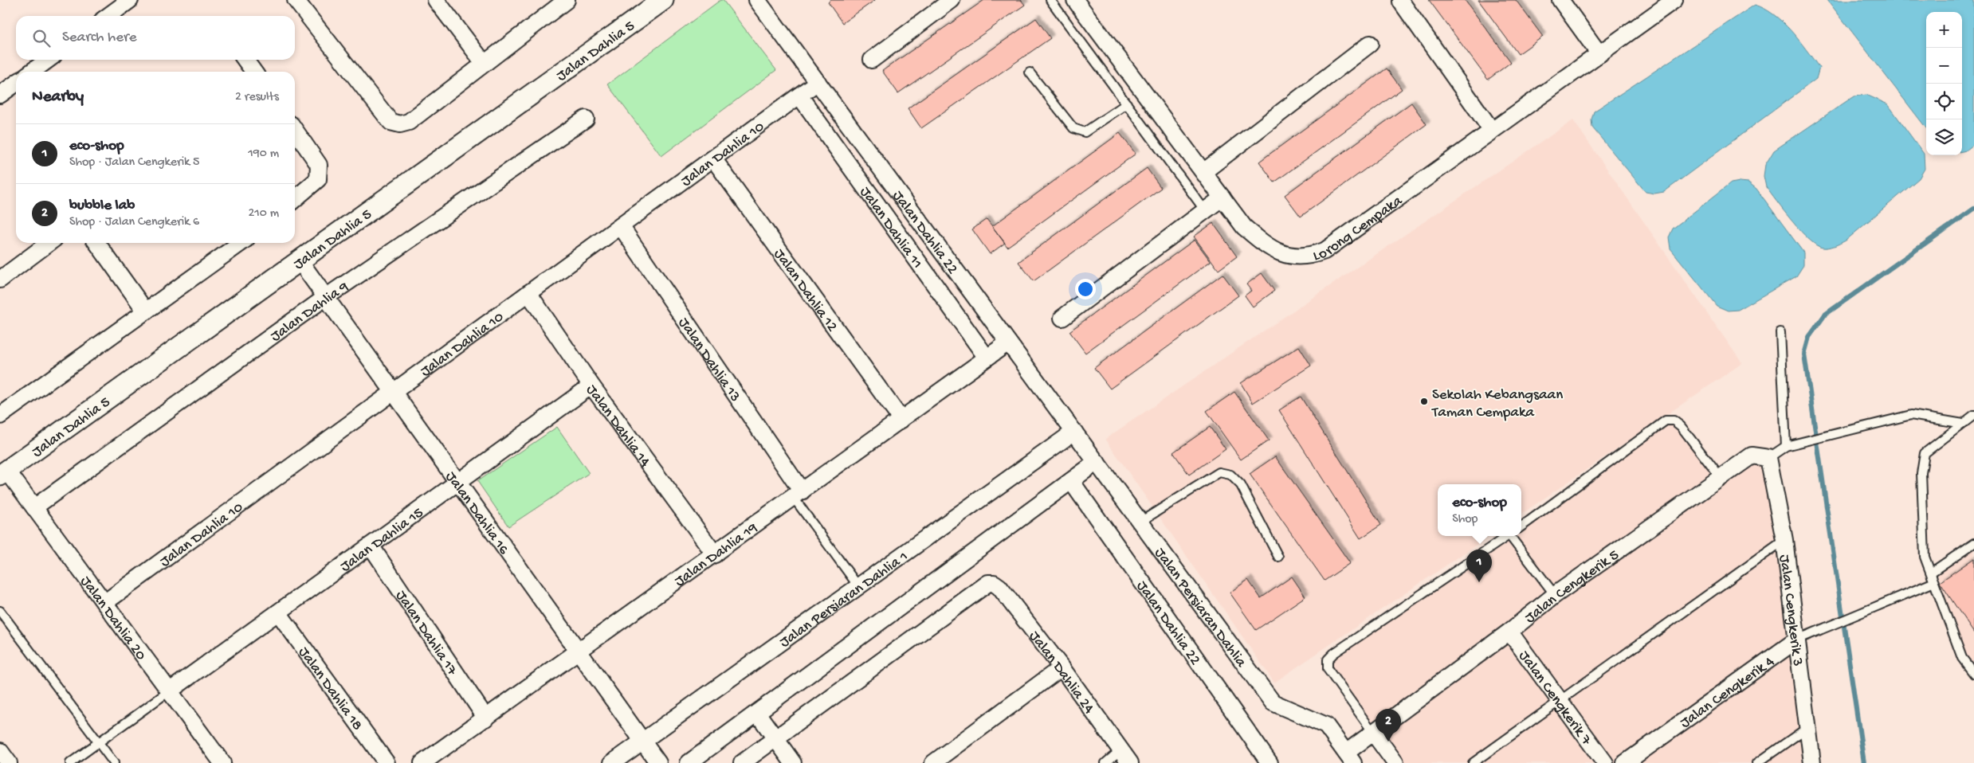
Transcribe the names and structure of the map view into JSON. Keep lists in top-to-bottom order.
{
  "streets": {
    "street": [
      "Jalan Dahlia 5",
      "Jalan Dahlia 10",
      "Lorong Cempaka",
      "Jalan Dahlia 11",
      "Jalan Dahlia 22",
      "Jalan Dahlia 12",
      "Jalan Dahlia 9",
      "Jalan Dahlia 13",
      "Jalan Dahlia 14",
      "Jalan Dahlia 16",
      "Jalan Dahlia 15",
      "Jalan Dahlia 19",
      "Jalan Cengkerik 5",
      "Jalan Persiaran Dahlia 1",
      "Jalan Persiaran Dahlia",
      "Jalan Cengkerik 3",
      "Jalan Dahlia 20",
      "Jalan Dahlia 17",
      "Jalan Dahlia 24",
      "Jalan Dahlia 18",
      "Jalan Cengkerik 4",
      "Jalan Cengkerik 7"
    ]
  },
  "crossings": [
    ["Jalan Dahlia 5", "Jalan Dahlia 16"],
    ["Jalan Dahlia 5", "Jalan Dahlia 20"],
    ["Jalan Dahlia 10", "Jalan Dahlia 11"],
    ["Jalan Dahlia 10", "Jalan Dahlia 22"],
    ["Jalan Dahlia 10", "Jalan Dahlia 12"],
    ["Jalan Dahlia 10", "Jalan Dahlia 13"],
    ["Jalan Dahlia 10", "Jalan Dahlia 14"],
    ["Jalan Dahlia 10", "Jalan Dahlia 16"],
    ["Jalan Dahlia 10", "Jalan Dahlia 20"],
    ["Jalan Dahlia 11", "Jalan Dahlia 19"],
    ["Jalan Dahlia 22", "Jalan Dahlia 19"],
    ["Jalan Dahlia 22", "Jalan Persiaran Dahlia 1"],
    ["Jalan Dahlia 22", "Jalan Persiaran Dahlia"],
    ["Jalan Dahlia 12", "Jalan Dahlia 19"],
    ["Jalan Dahlia 9", "Jalan Dahlia 16"],
    ["Jalan Dahlia 9", "Jalan Dahlia 20"],
    ["Jalan Dahlia 13", "Jalan Dahlia 19"],
    ["Jalan Dahlia 14", "Jalan Dahlia 15"],
    ["Jalan Dahlia 14", "Jalan Dahlia 19"],
    ["Jalan Dahlia 16", "Jalan Dahlia 15"],
    ["Jalan Dahlia 16", "Jalan Dahlia 19"],
    ["Jalan Dahlia 16", "Jalan Persiaran Dahlia 1"],
    ["Jalan Dahlia 15", "Jalan Dahlia 20"],
    ["Jalan Dahlia 15", "Jalan Dahlia 17"],
    ["Jalan Dahlia 15", "Jalan Dahlia 18"],
    ["Jalan Dahlia 19", "Jalan Dahlia 17"],
    ["Jalan Cengkerik 5", "Jalan Persiaran Dahlia"],
    ["Jalan Cengkerik 5", "Jalan Cengkerik 3"],
    ["Jalan Cengkerik 5", "Jalan Cengkerik 7"],
    ["Jalan Cengkerik 3", "Jalan Cengkerik 4"]
  ],
  "places": ["Sekolah Kebangsaan Taman Cempaka"],
  "page": {
    "map_buttons": ["+", "−"],
    "search": "Search here",
    "heading": ["Nearby", "2 results"],
    "list": [
      {
        "mark": "1",
        "name": "eco-shop",
        "note": "Shop · Jalan Cengkerik 5",
        "value": "190 m"
      },
      {
        "mark": "2",
        "name": "bubble lab",
        "note": "Shop · Jalan Cengkerik 6",
        "value": "210 m"
      }
    ],
    "popup": ["eco-shop", "Shop"],
    "pins": ["1", "2"]
  }
}
